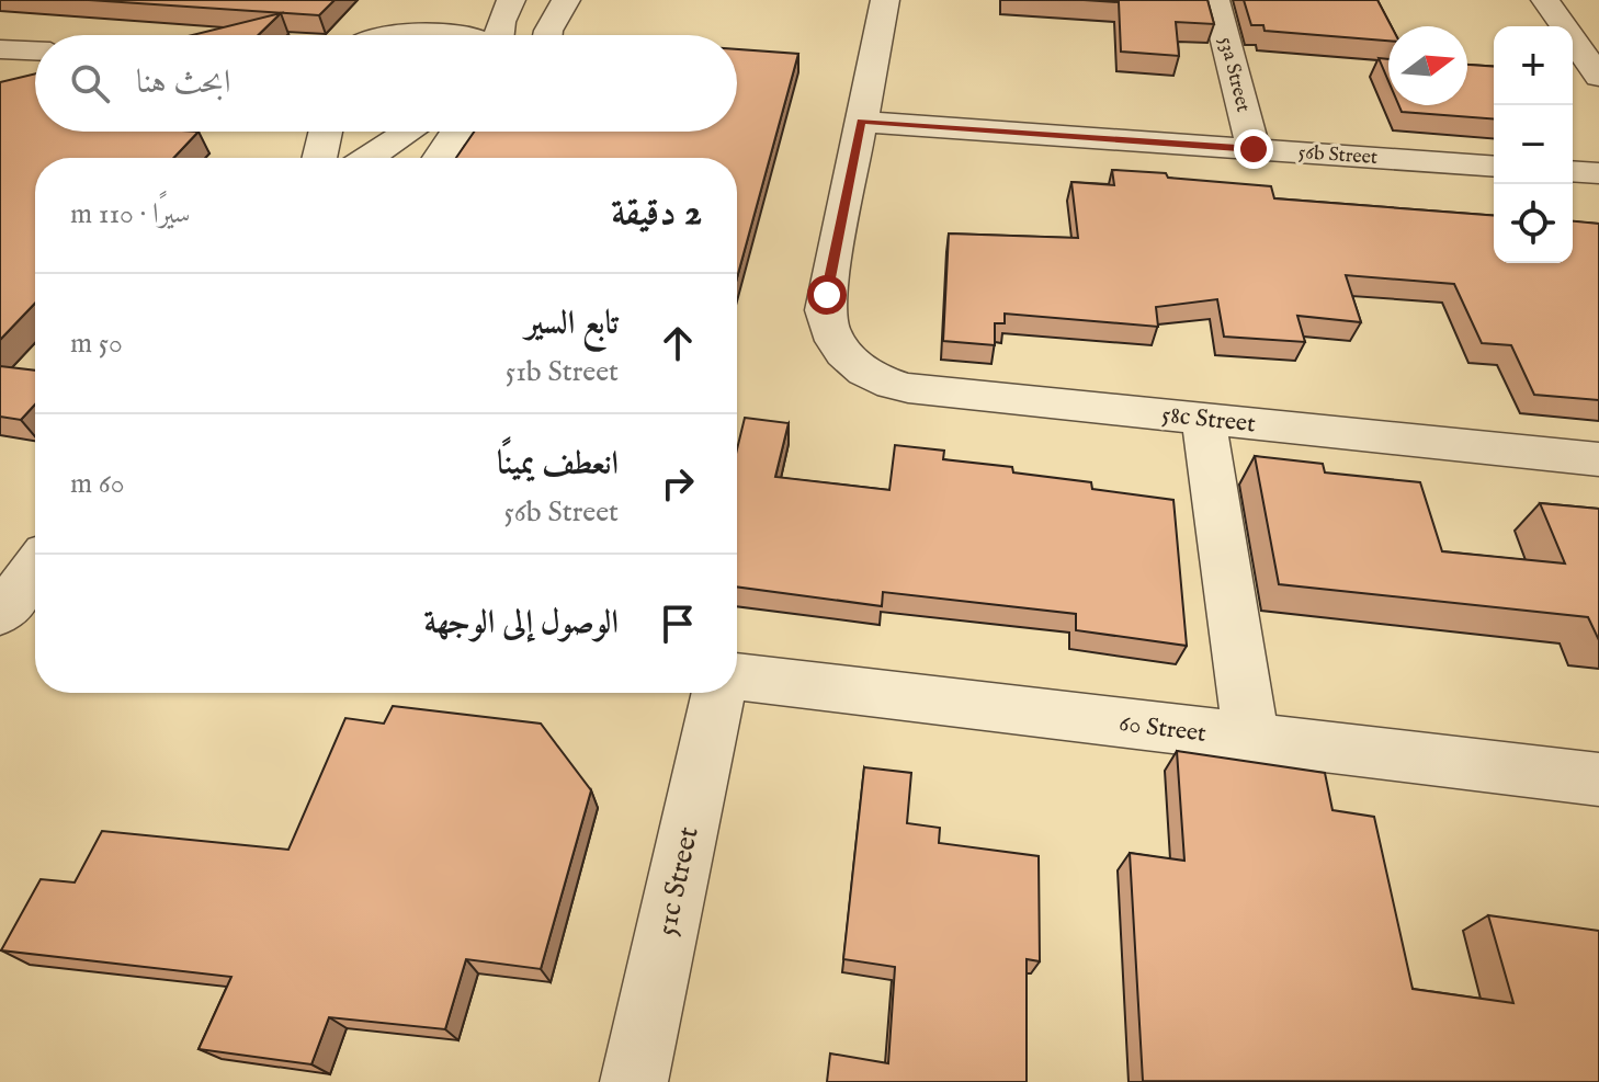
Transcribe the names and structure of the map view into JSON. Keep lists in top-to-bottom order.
{
  "streets": {
    "street": [
      "53a Street",
      "56b Street",
      "58c Street",
      "60 Street",
      "51c Street"
    ]
  },
  "crossings": [
    ["53a Street", "56b Street"],
    ["56b Street", "58c Street"]
  ],
  "north": "right",
  "page": {
    "map_buttons": ["+", "−"],
    "search": "ابحث هنا",
    "heading": ["2 دقيقة", "سيرًا · 110 m"],
    "list": [
      ["تابع السير", "51b Street", "50 m"],
      ["انعطف يمينًا", "56b Street", "60 m"],
      "الوصول إلى الوجهة"
    ]
  }
}
